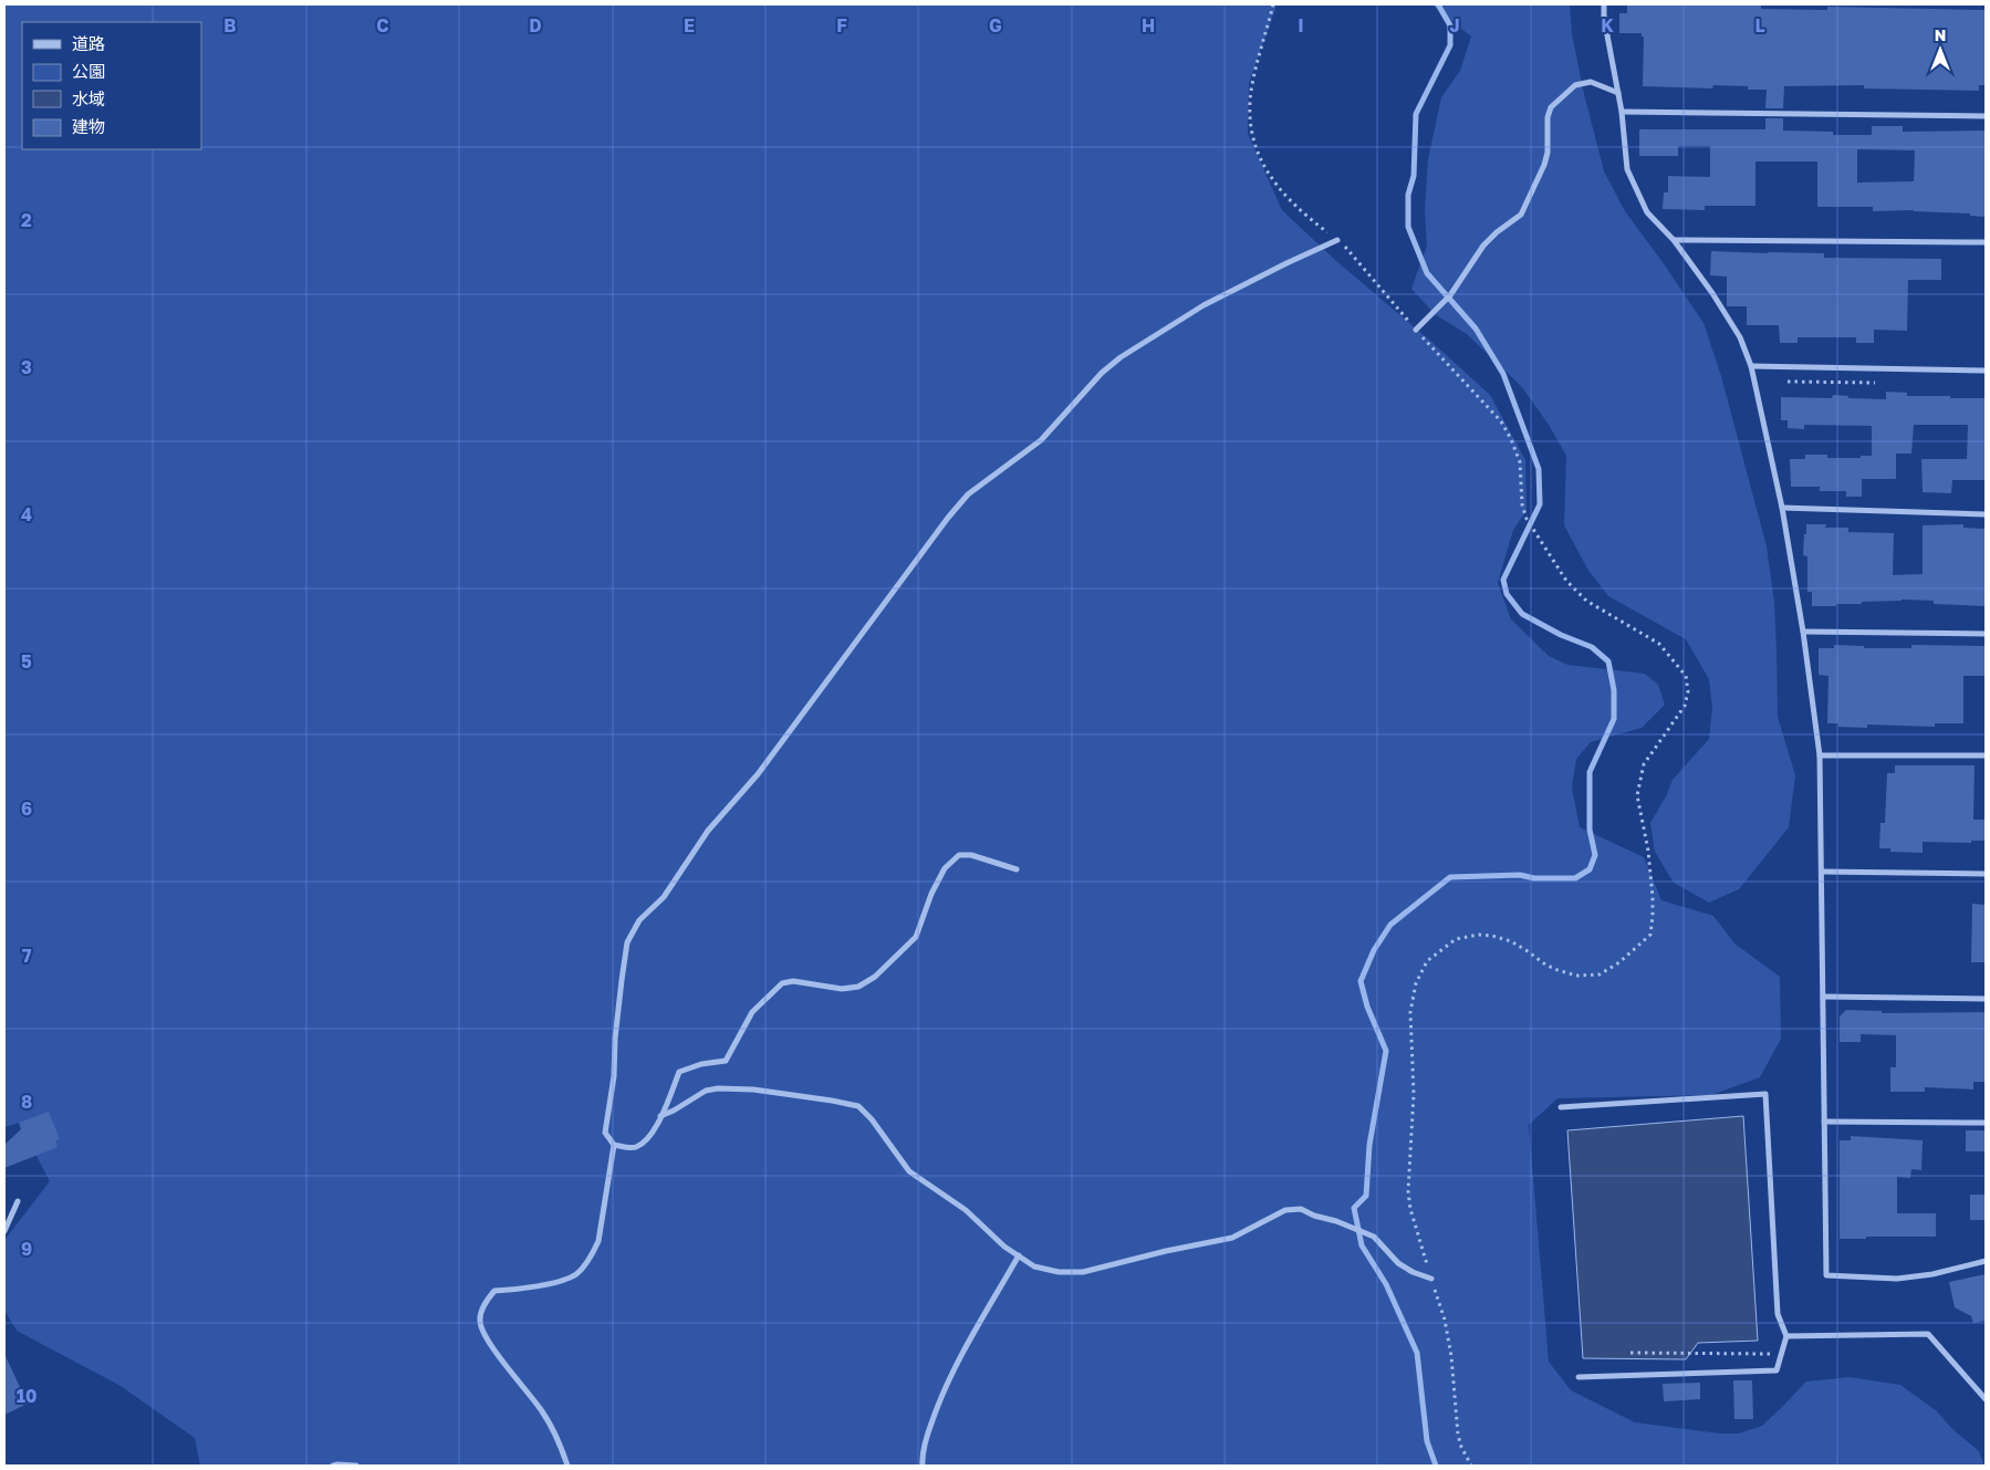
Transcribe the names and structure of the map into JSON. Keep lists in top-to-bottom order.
{
  "legend": [
    "道路",
    "公園",
    "水域",
    "建物"
  ],
  "north": "top",
  "grid": {
    "columns": [
      "B",
      "C",
      "D",
      "E",
      "F",
      "G",
      "H",
      "I",
      "J",
      "K",
      "L"
    ],
    "rows": [
      "2",
      "3",
      "4",
      "5",
      "6",
      "7",
      "8",
      "9",
      "10"
    ]
  }
}
